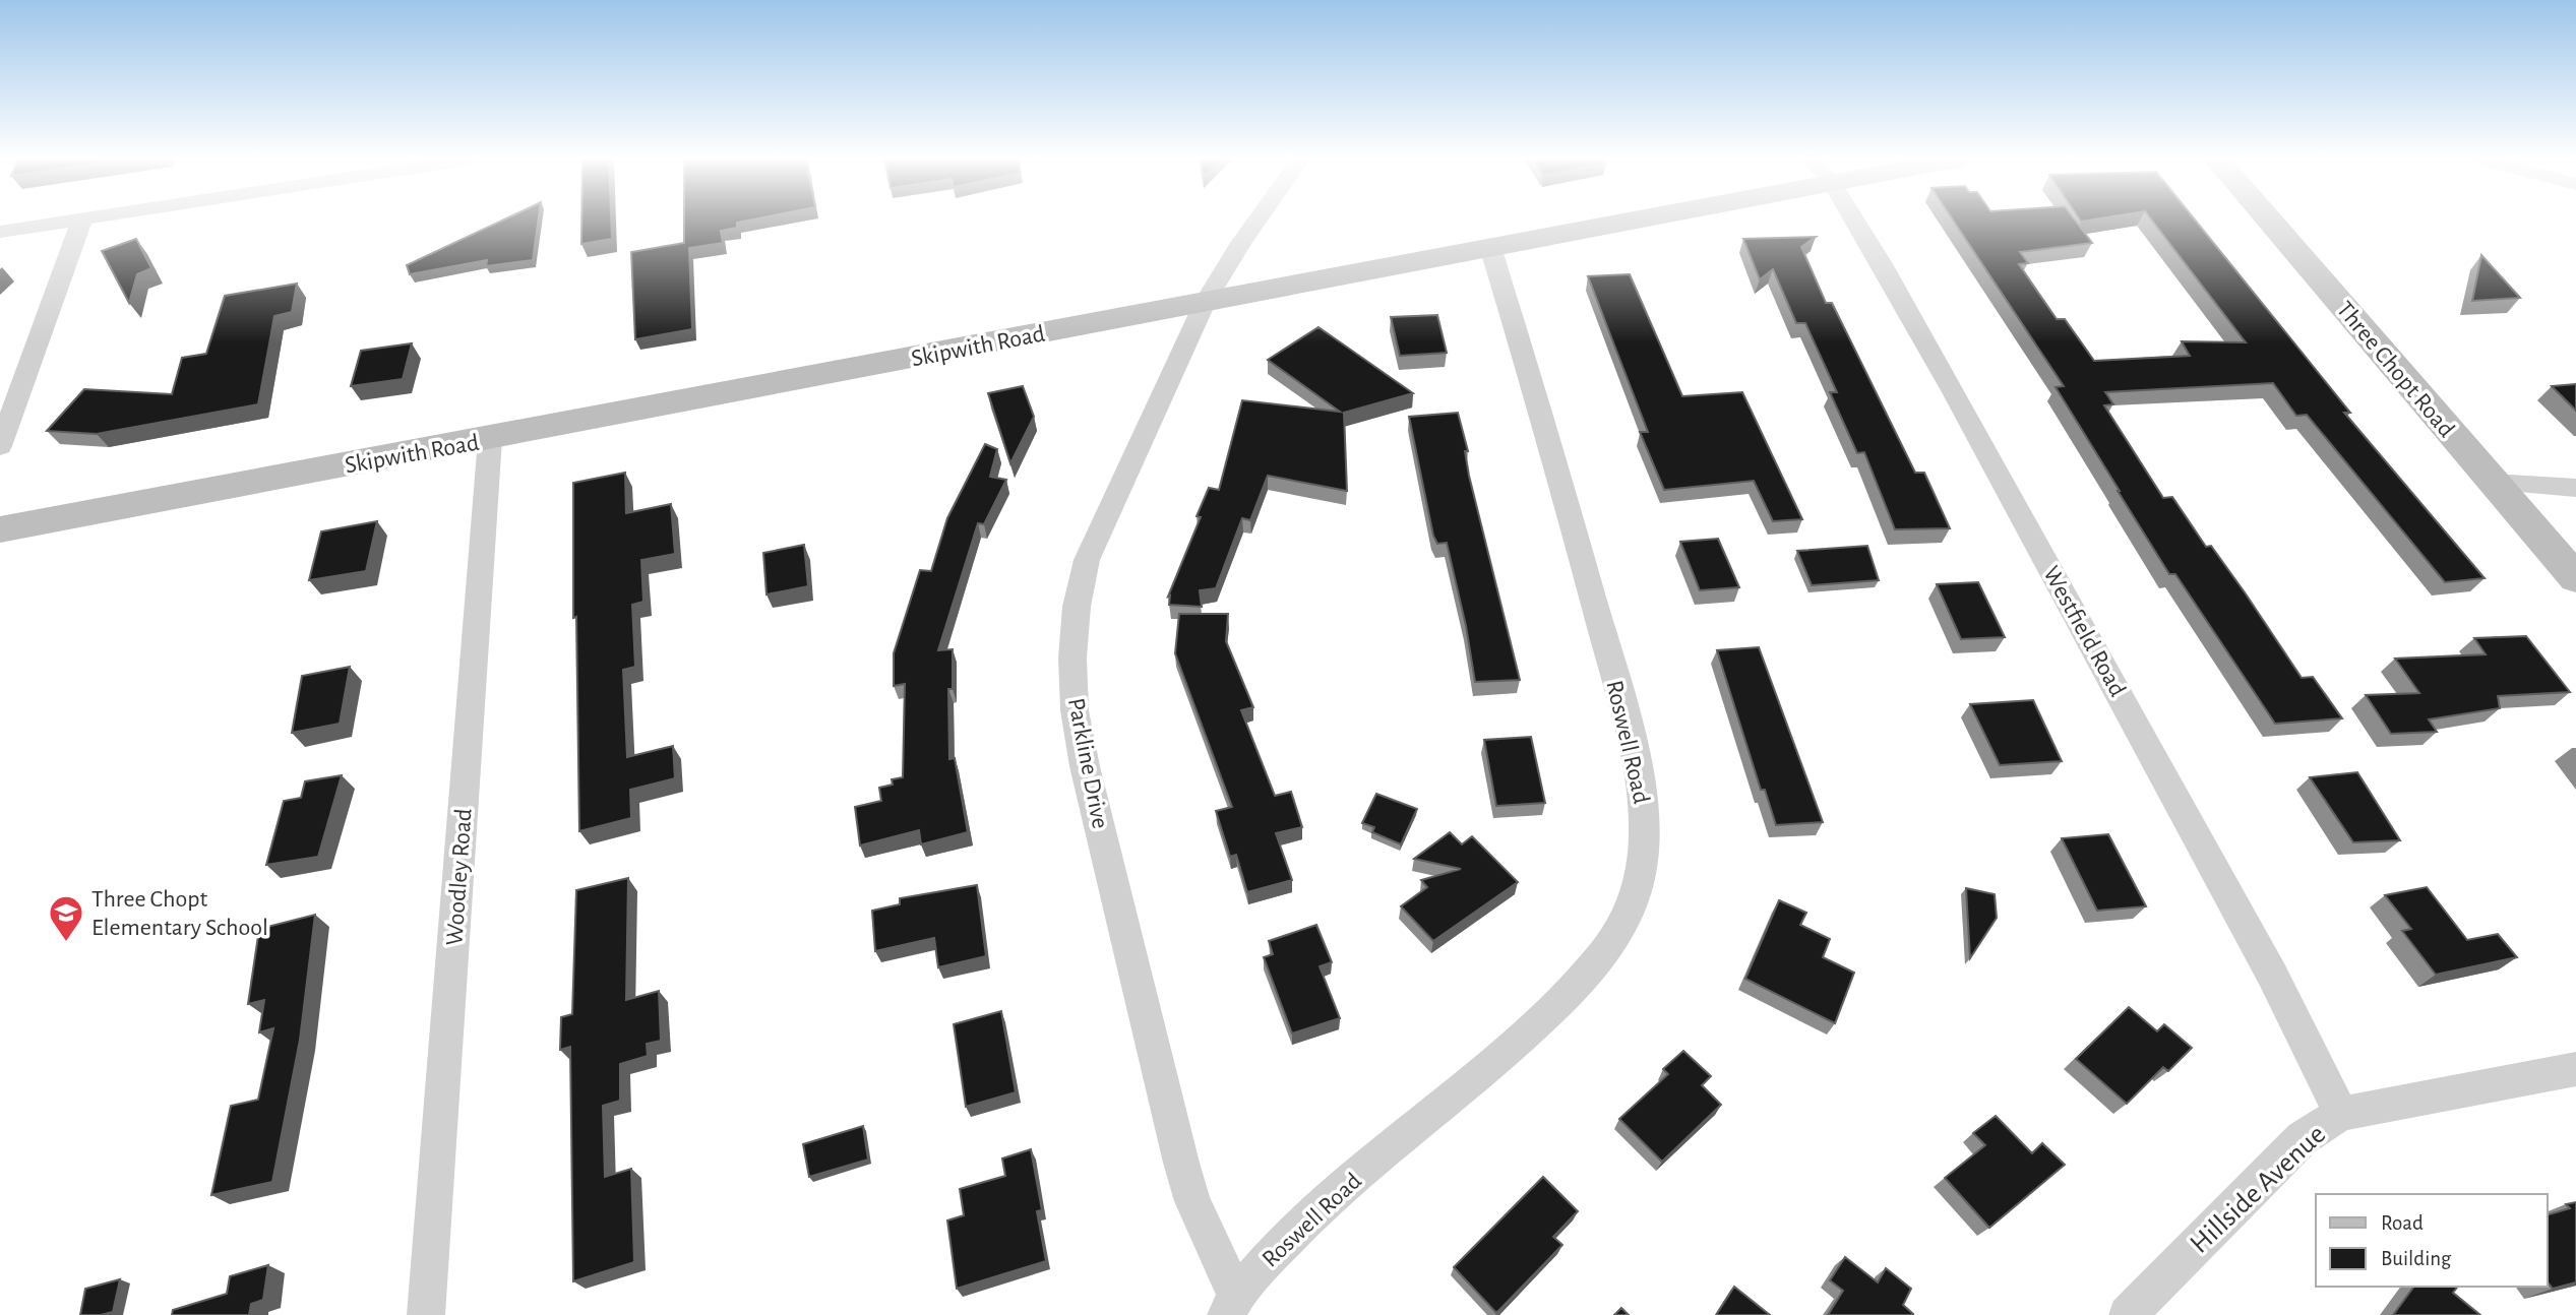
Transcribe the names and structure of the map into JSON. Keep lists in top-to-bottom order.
{
  "streets": {
    "main road": ["Skipwith Road", "Three Chopt Road"],
    "street": [
      "Westfield Road",
      "Roswell Road",
      "Parkline Drive",
      "Woodley Road",
      "Hillside Avenue"
    ]
  },
  "crossings": [
    ["Skipwith Road", "Roswell Road"],
    ["Skipwith Road", "Parkline Drive"],
    ["Skipwith Road", "Woodley Road"],
    ["Westfield Road", "Hillside Avenue"],
    ["Roswell Road", "Parkline Drive"]
  ],
  "places": {
    "school or university": ["Three Chopt Elementary School"]
  },
  "legend": ["Road", "Building"]
}
